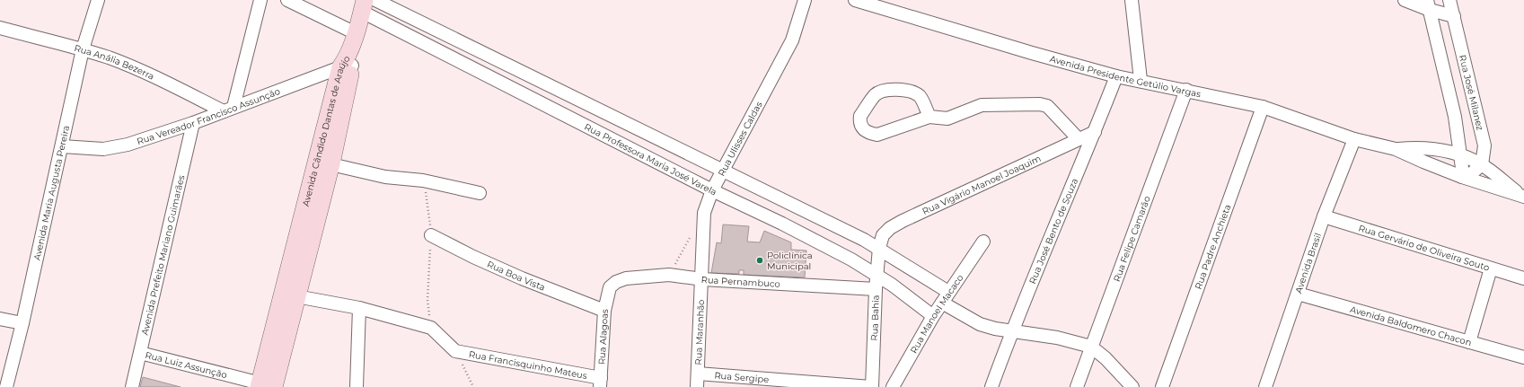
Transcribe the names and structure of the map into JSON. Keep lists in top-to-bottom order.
{
  "streets": {
    "main road": ["Avenida Cândido Dantas de Araújo"],
    "street": [
      "Rua Anália Bezerra",
      "Avenida Presidente Getúlio Vargas",
      "Rua José Milanez",
      "Rua Vereador Francisco Assunção",
      "Rua Ulisses Caldas",
      "Rua Professora Maria José Varela",
      "Rua Vigário Manoel Joaquim",
      "Avenida Maria Augusta Pereira",
      "Rua José Bento de Souza",
      "Rua Felipe Camarão",
      "Rua Padre Anchieta",
      "Rua Gervário de Oliveira Souto",
      "Avenida Prefeito Mariano Guimarães",
      "Avenida Brasil",
      "Rua Boa Vista",
      "Rua Pernambuco",
      "Rua Manoel Macaco",
      "Rua Bahia",
      "Avenida Baldomero Chacon",
      "Rua Maranhão",
      "Rua Alagoas",
      "Rua Luiz Assunção",
      "Rua Francisquinho Mateus",
      "Rua Sergipe"
    ]
  },
  "crossings": [
    ["Rua Anália Bezerra", "Rua Vereador Francisco Assunção"],
    ["Rua Anália Bezerra", "Avenida Maria Augusta Pereira"],
    ["Avenida Presidente Getúlio Vargas", "Rua José Milanez"],
    ["Avenida Presidente Getúlio Vargas", "Rua José Bento de Souza"],
    ["Avenida Presidente Getúlio Vargas", "Rua Felipe Camarão"],
    ["Avenida Presidente Getúlio Vargas", "Rua Padre Anchieta"],
    ["Avenida Presidente Getúlio Vargas", "Avenida Brasil"],
    ["Rua Vereador Francisco Assunção", "Avenida Cândido Dantas de Araújo"],
    ["Rua Vereador Francisco Assunção", "Avenida Maria Augusta Pereira"],
    ["Rua Vereador Francisco Assunção", "Avenida Prefeito Mariano Guimarães"],
    ["Avenida Cândido Dantas de Araújo", "Rua Professora Maria José Varela"],
    ["Avenida Cândido Dantas de Araújo", "Rua Luiz Assunção"],
    ["Rua Ulisses Caldas", "Rua Professora Maria José Varela"],
    ["Rua Ulisses Caldas", "Rua Maranhão"],
    ["Rua Professora Maria José Varela", "Rua Manoel Macaco"],
    ["Rua Professora Maria José Varela", "Rua Bahia"],
    ["Rua Vigário Manoel Joaquim", "Rua José Bento de Souza"],
    ["Rua Vigário Manoel Joaquim", "Rua Bahia"],
    ["Rua Gervário de Oliveira Souto", "Avenida Brasil"],
    ["Avenida Prefeito Mariano Guimarães", "Rua Luiz Assunção"],
    ["Avenida Brasil", "Avenida Baldomero Chacon"],
    ["Rua Boa Vista", "Rua Alagoas"],
    ["Rua Pernambuco", "Rua Bahia"],
    ["Rua Pernambuco", "Rua Maranhão"],
    ["Rua Pernambuco", "Rua Alagoas"],
    ["Rua Bahia", "Rua Sergipe"],
    ["Rua Maranhão", "Rua Sergipe"],
    ["Rua Alagoas", "Rua Francisquinho Mateus"]
  ],
  "places": ["Policlínica Municipal"]
}
